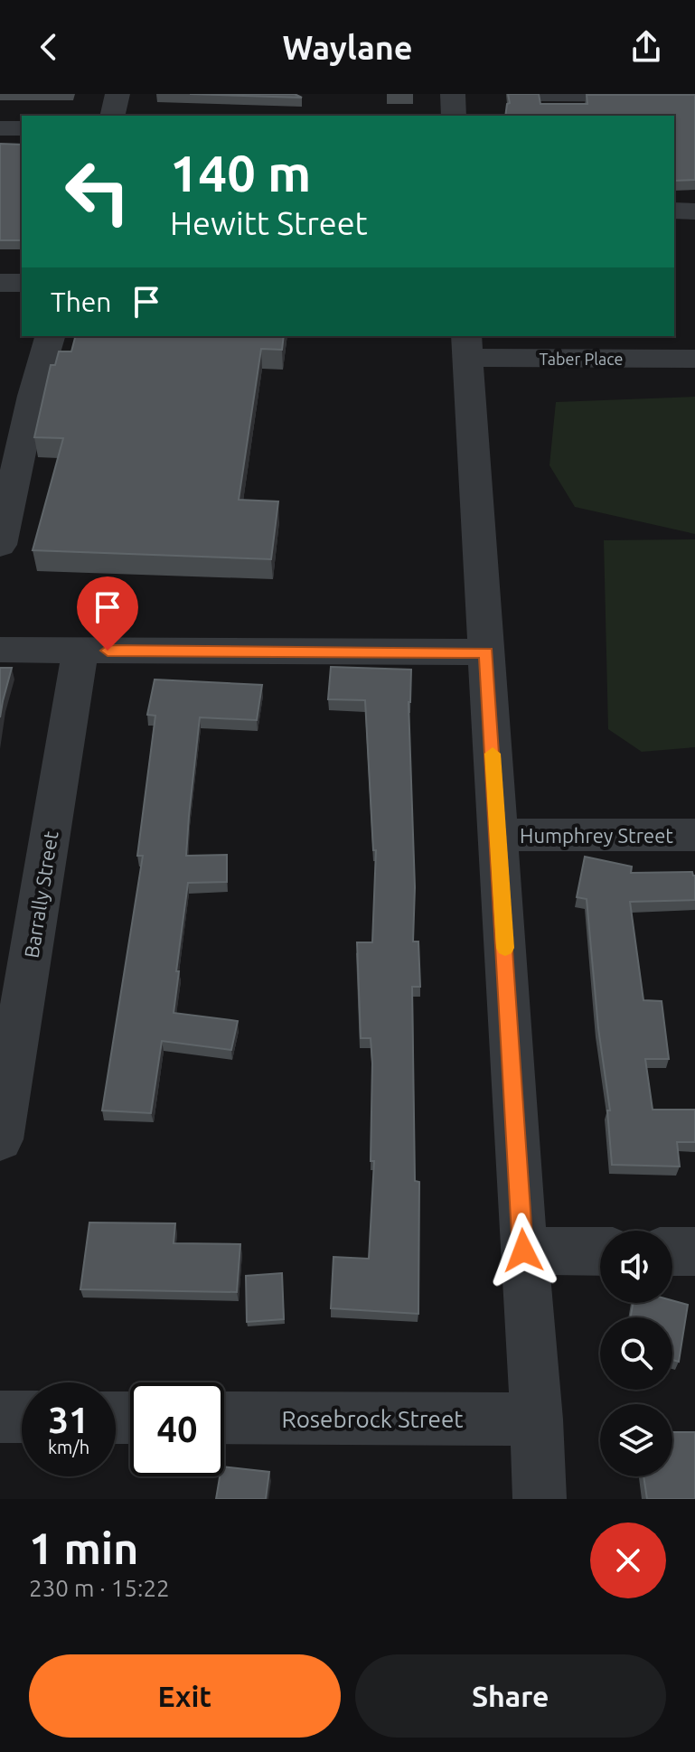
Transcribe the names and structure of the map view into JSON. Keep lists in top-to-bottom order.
{
  "streets": {
    "street": [
      "Taber Place",
      "Humphrey Street",
      "Barrally Street",
      "Rosebrock Street"
    ]
  },
  "page": {
    "header": "Waylane",
    "turn": ["140 m", "Hewitt Street"],
    "then": "Then",
    "speed": "31 km/h",
    "limit": "40",
    "heading": ["1 min", "230 m · 15:22"],
    "buttons": ["Exit", "Share"]
  }
}
